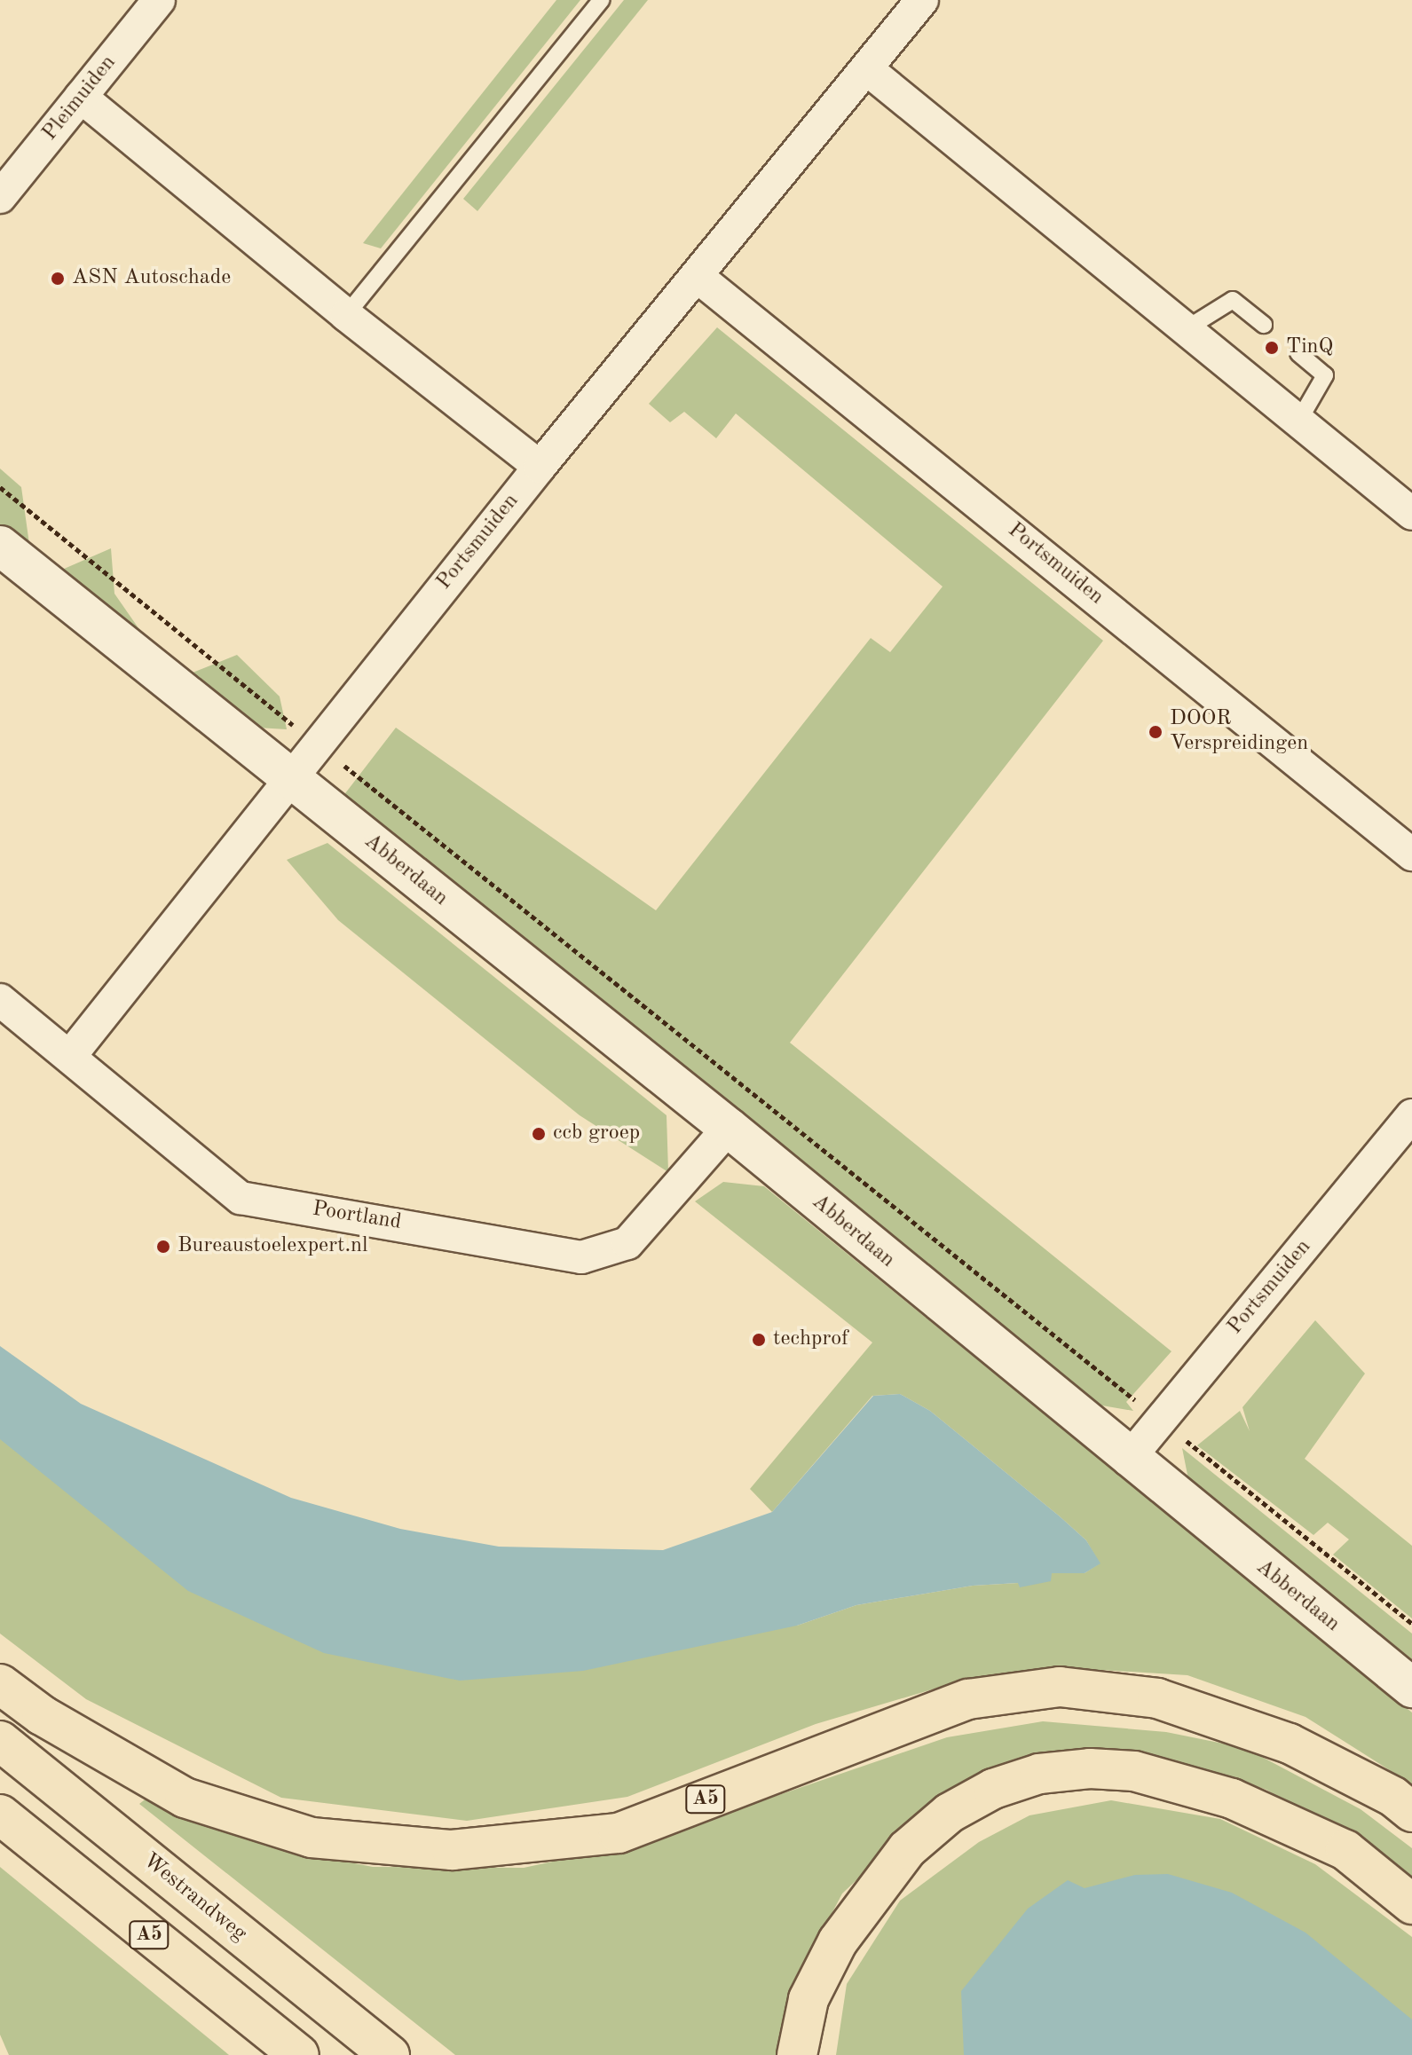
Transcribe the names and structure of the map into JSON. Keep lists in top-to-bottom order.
{
  "streets": {
    "highway": ["A5", "Westrandweg"],
    "main road": ["Abberdaan"],
    "street": ["Pleimuiden", "Portsmuiden", "Poortland"]
  },
  "crossings": [
    ["Portsmuiden", "Abberdaan"],
    ["Abberdaan", "Poortland"]
  ],
  "places": [
    "ASN Autoschade",
    "TinQ",
    "DOOR Verspreidingen",
    "ccb groep",
    "Bureaustoelexpert.nl",
    "techprof"
  ]
}
